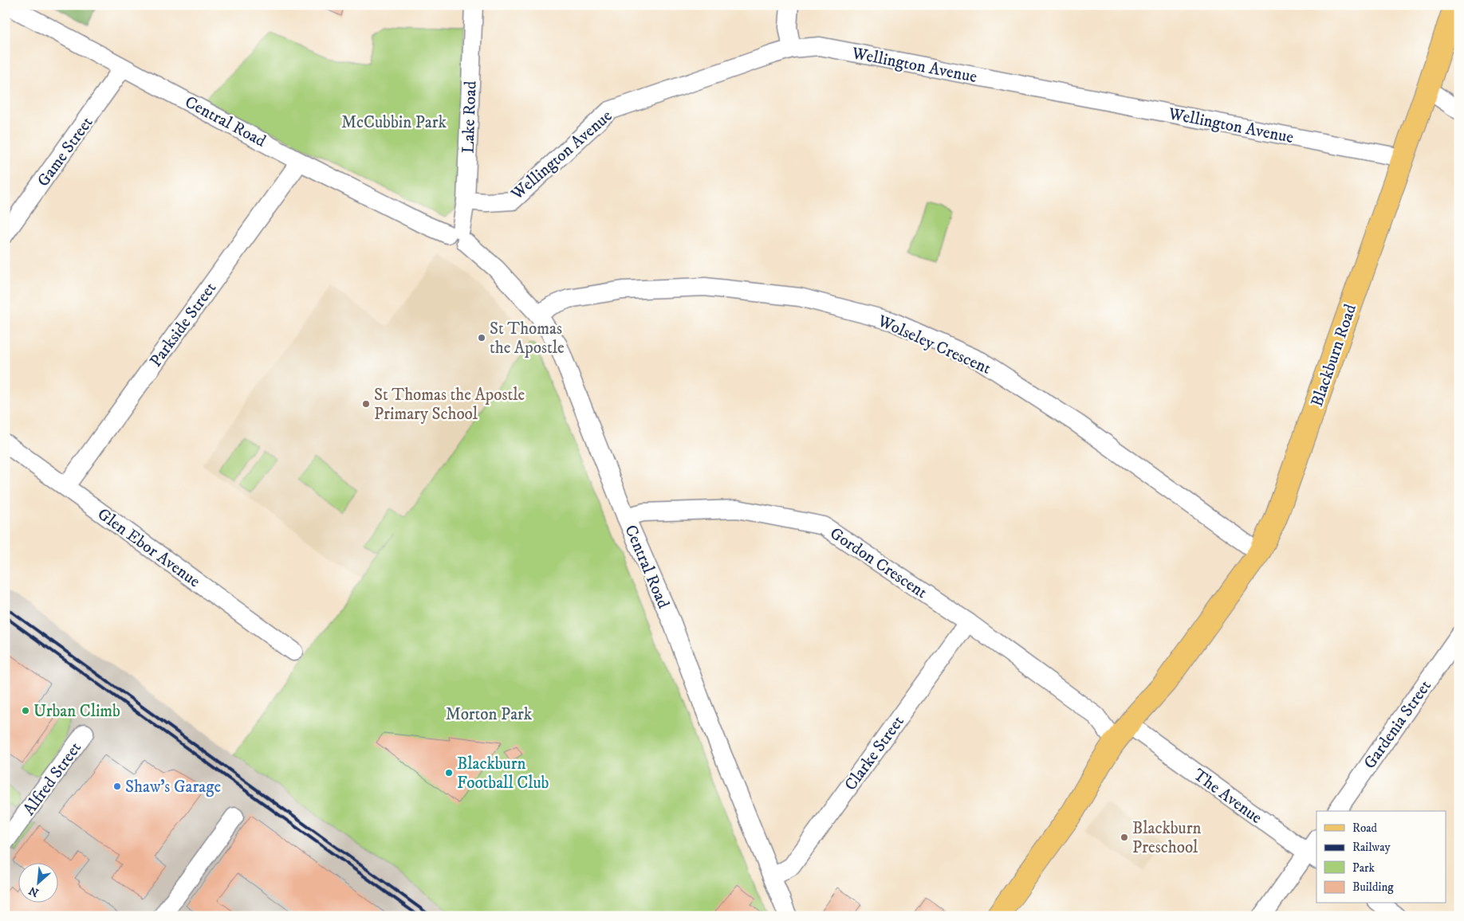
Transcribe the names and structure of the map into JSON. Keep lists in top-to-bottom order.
{
  "streets": {
    "main road": ["Blackburn Road"],
    "street": [
      "Wellington Avenue",
      "Lake Road",
      "Central Road",
      "Game Street",
      "Parkside Street",
      "Wolseley Crescent",
      "Glen Ebor Avenue",
      "Gordon Crescent",
      "Gardenia Street",
      "Clarke Street",
      "Alfred Street",
      "The Avenue"
    ]
  },
  "crossings": [
    ["Wellington Avenue", "Lake Road"],
    ["Wellington Avenue", "Blackburn Road"],
    ["Lake Road", "Central Road"],
    ["Central Road", "Game Street"],
    ["Central Road", "Parkside Street"],
    ["Central Road", "Wolseley Crescent"],
    ["Central Road", "Gordon Crescent"],
    ["Central Road", "Clarke Street"],
    ["Parkside Street", "Glen Ebor Avenue"],
    ["Wolseley Crescent", "Blackburn Road"],
    ["Blackburn Road", "Gordon Crescent"],
    ["Blackburn Road", "The Avenue"],
    ["Gordon Crescent", "Clarke Street"],
    ["Gordon Crescent", "The Avenue"]
  ],
  "parks": ["McCubbin Park", "Morton Park"],
  "places": [
    "St Thomas the Apostle",
    "St Thomas the Apostle Primary School",
    "Urban Climb",
    "Blackburn Football Club",
    "Shaw's Garage",
    "Blackburn Preschool"
  ],
  "legend": [
    "Road",
    "Railway",
    "Park",
    "Building"
  ],
  "north": "bottom left"
}
